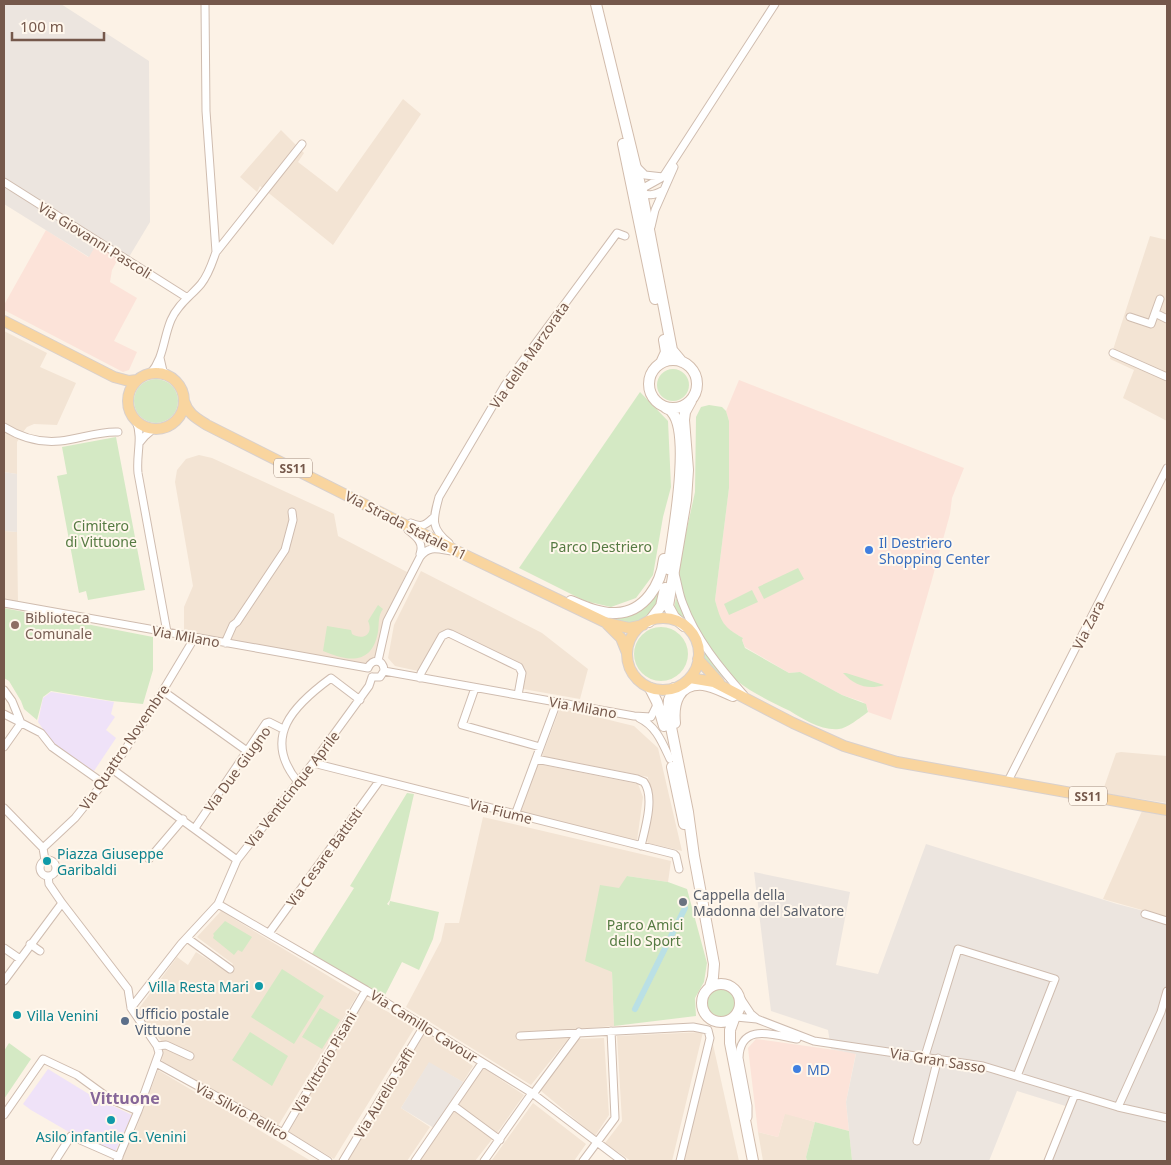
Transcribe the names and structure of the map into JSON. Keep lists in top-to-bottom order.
{
  "streets": {
    "main road": ["SS11", "Via Strada Statale 11"],
    "street": [
      "Via Giovanni Pascoli",
      "Via della Marzorata",
      "Via Zara",
      "Via Milano",
      "Via Quattro Novembre",
      "Via Due Giugno",
      "Via Venticinque Aprile",
      "Via Fiume",
      "Via Cesare Battisti",
      "Via Camillo Cavour",
      "Via Gran Sasso",
      "Via Vittorio Pisani",
      "Via Aurelio Saffi",
      "Via Silvio Pellico"
    ]
  },
  "crossings": [
    ["SS11", "Via Zara"],
    ["Via Milano", "Via Quattro Novembre"],
    ["Via Milano", "Via Venticinque Aprile"],
    ["Via Venticinque Aprile", "Via Fiume"],
    ["Via Venticinque Aprile", "Via Camillo Cavour"],
    ["Via Fiume", "Via Cesare Battisti"],
    ["Via Cesare Battisti", "Via Camillo Cavour"],
    ["Via Camillo Cavour", "Via Vittorio Pisani"],
    ["Via Camillo Cavour", "Via Aurelio Saffi"],
    ["Via Vittorio Pisani", "Via Silvio Pellico"]
  ],
  "districts": ["Vittuone"],
  "parks": ["Cimitero di Vittuone", "Parco Destriero", "Parco Amici dello Sport"],
  "places": [
    "Il Destriero Shopping Center",
    "Biblioteca Comunale",
    "Piazza Giuseppe Garibaldi",
    "Cappella della Madonna del Salvatore",
    "Villa Resta Mari",
    "Villa Venini",
    "Ufficio postale Vittuone",
    "MD",
    "Asilo infantile G. Venini"
  ],
  "scale_bar": "100 m"
}
